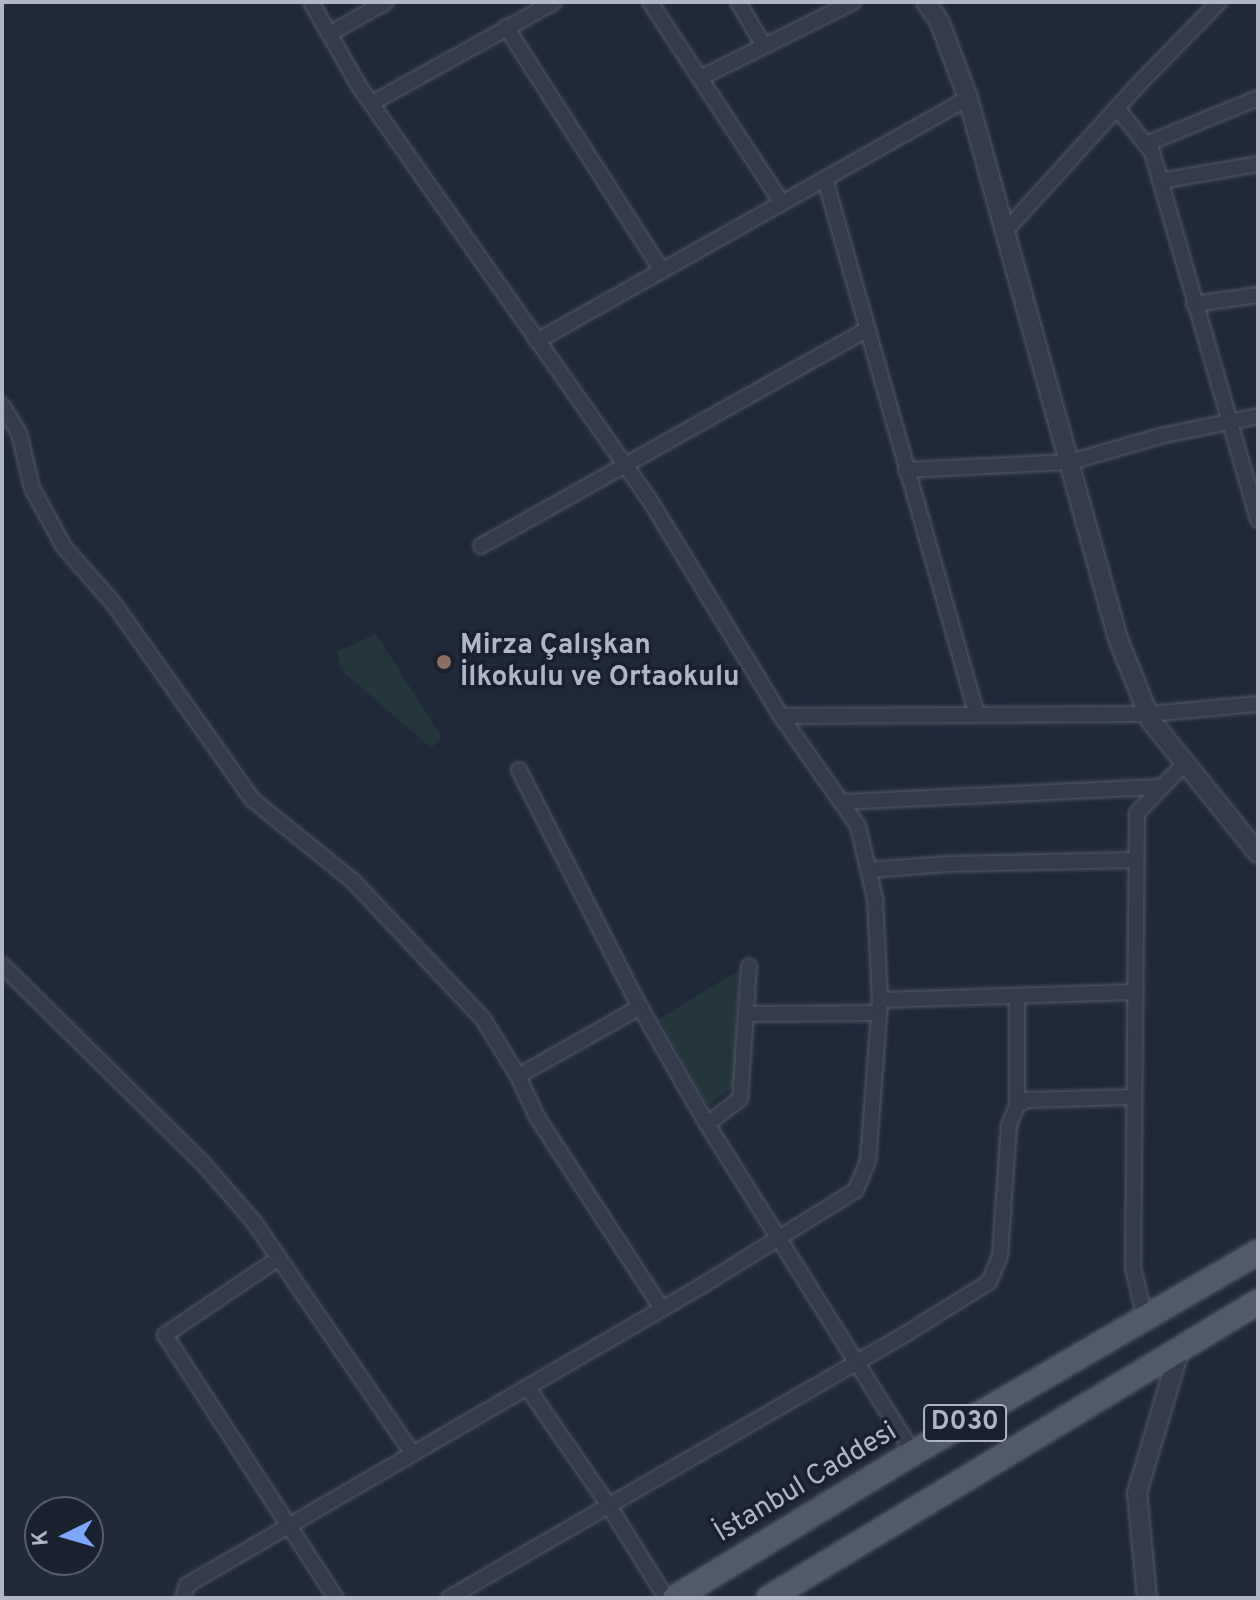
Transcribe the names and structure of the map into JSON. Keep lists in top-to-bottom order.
{
  "streets": {
    "main road": ["D030", "İstanbul Caddesi"]
  },
  "places": ["Mirza Çalışkan İlkokulu ve Ortaokulu"],
  "north": "left"
}
